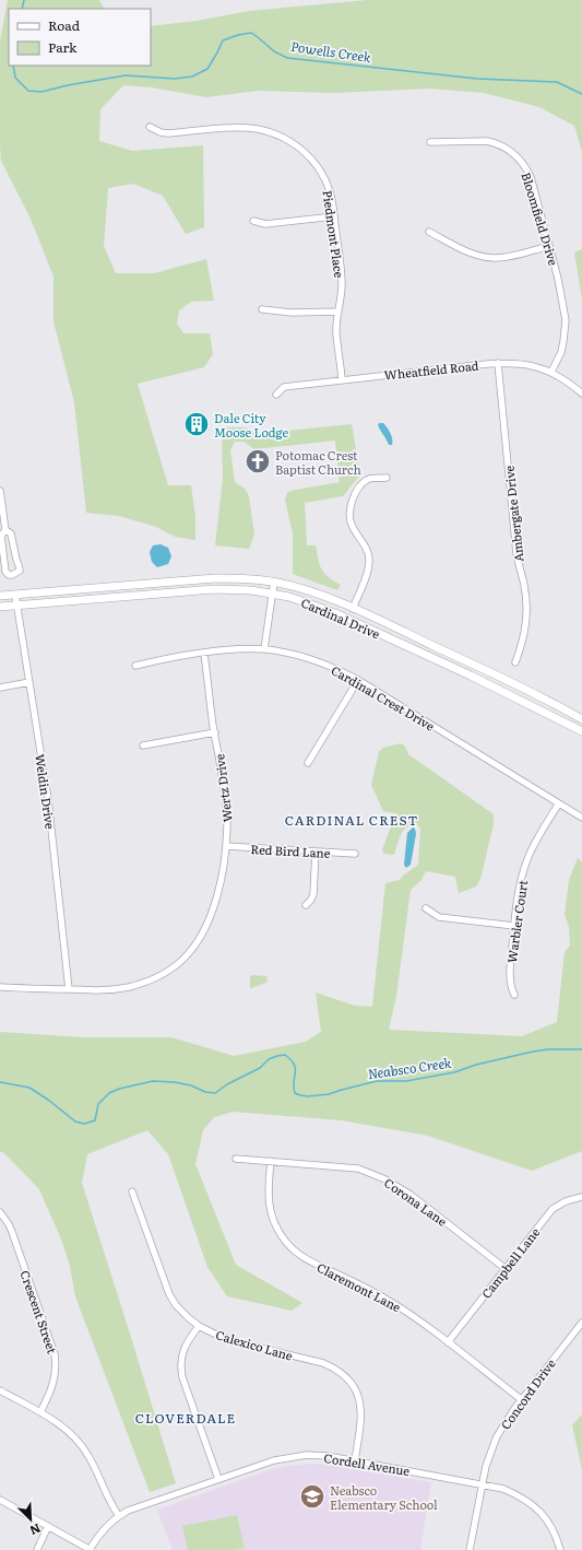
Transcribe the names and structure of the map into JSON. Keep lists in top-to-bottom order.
{
  "streets": {
    "main road": ["Cardinal Drive"],
    "street": [
      "Bloomfield Drive",
      "Piedmont Place",
      "Wheatfield Road",
      "Ambergate Drive",
      "Cardinal Crest Drive",
      "Wertz Drive",
      "Weldin Drive",
      "Red Bird Lane",
      "Warbler Court",
      "Corona Lane",
      "Campbell Lane",
      "Claremont Lane",
      "Crescent Street",
      "Calexico Lane",
      "Concord Drive",
      "Cordell Avenue"
    ]
  },
  "crossings": [
    ["Bloomfield Drive", "Wheatfield Road"],
    ["Piedmont Place", "Wheatfield Road"],
    ["Wheatfield Road", "Ambergate Drive"],
    ["Cardinal Drive", "Weldin Drive"],
    ["Cardinal Crest Drive", "Wertz Drive"],
    ["Cardinal Crest Drive", "Warbler Court"],
    ["Wertz Drive", "Weldin Drive"],
    ["Wertz Drive", "Red Bird Lane"],
    ["Corona Lane", "Campbell Lane"],
    ["Corona Lane", "Claremont Lane"],
    ["Campbell Lane", "Claremont Lane"],
    ["Claremont Lane", "Concord Drive"],
    ["Calexico Lane", "Cordell Avenue"],
    ["Concord Drive", "Cordell Avenue"]
  ],
  "districts": ["CARDINAL CREST", "CLOVERDALE"],
  "water": ["Powells Creek", "Neabsco Creek"],
  "places": {
    "building": ["Dale City Moose Lodge"],
    "church": ["Potomac Crest Baptist Church"],
    "school or university": ["Neabsco Elementary School"]
  },
  "legend": ["Road", "Park"],
  "north": "bottom right"
}
